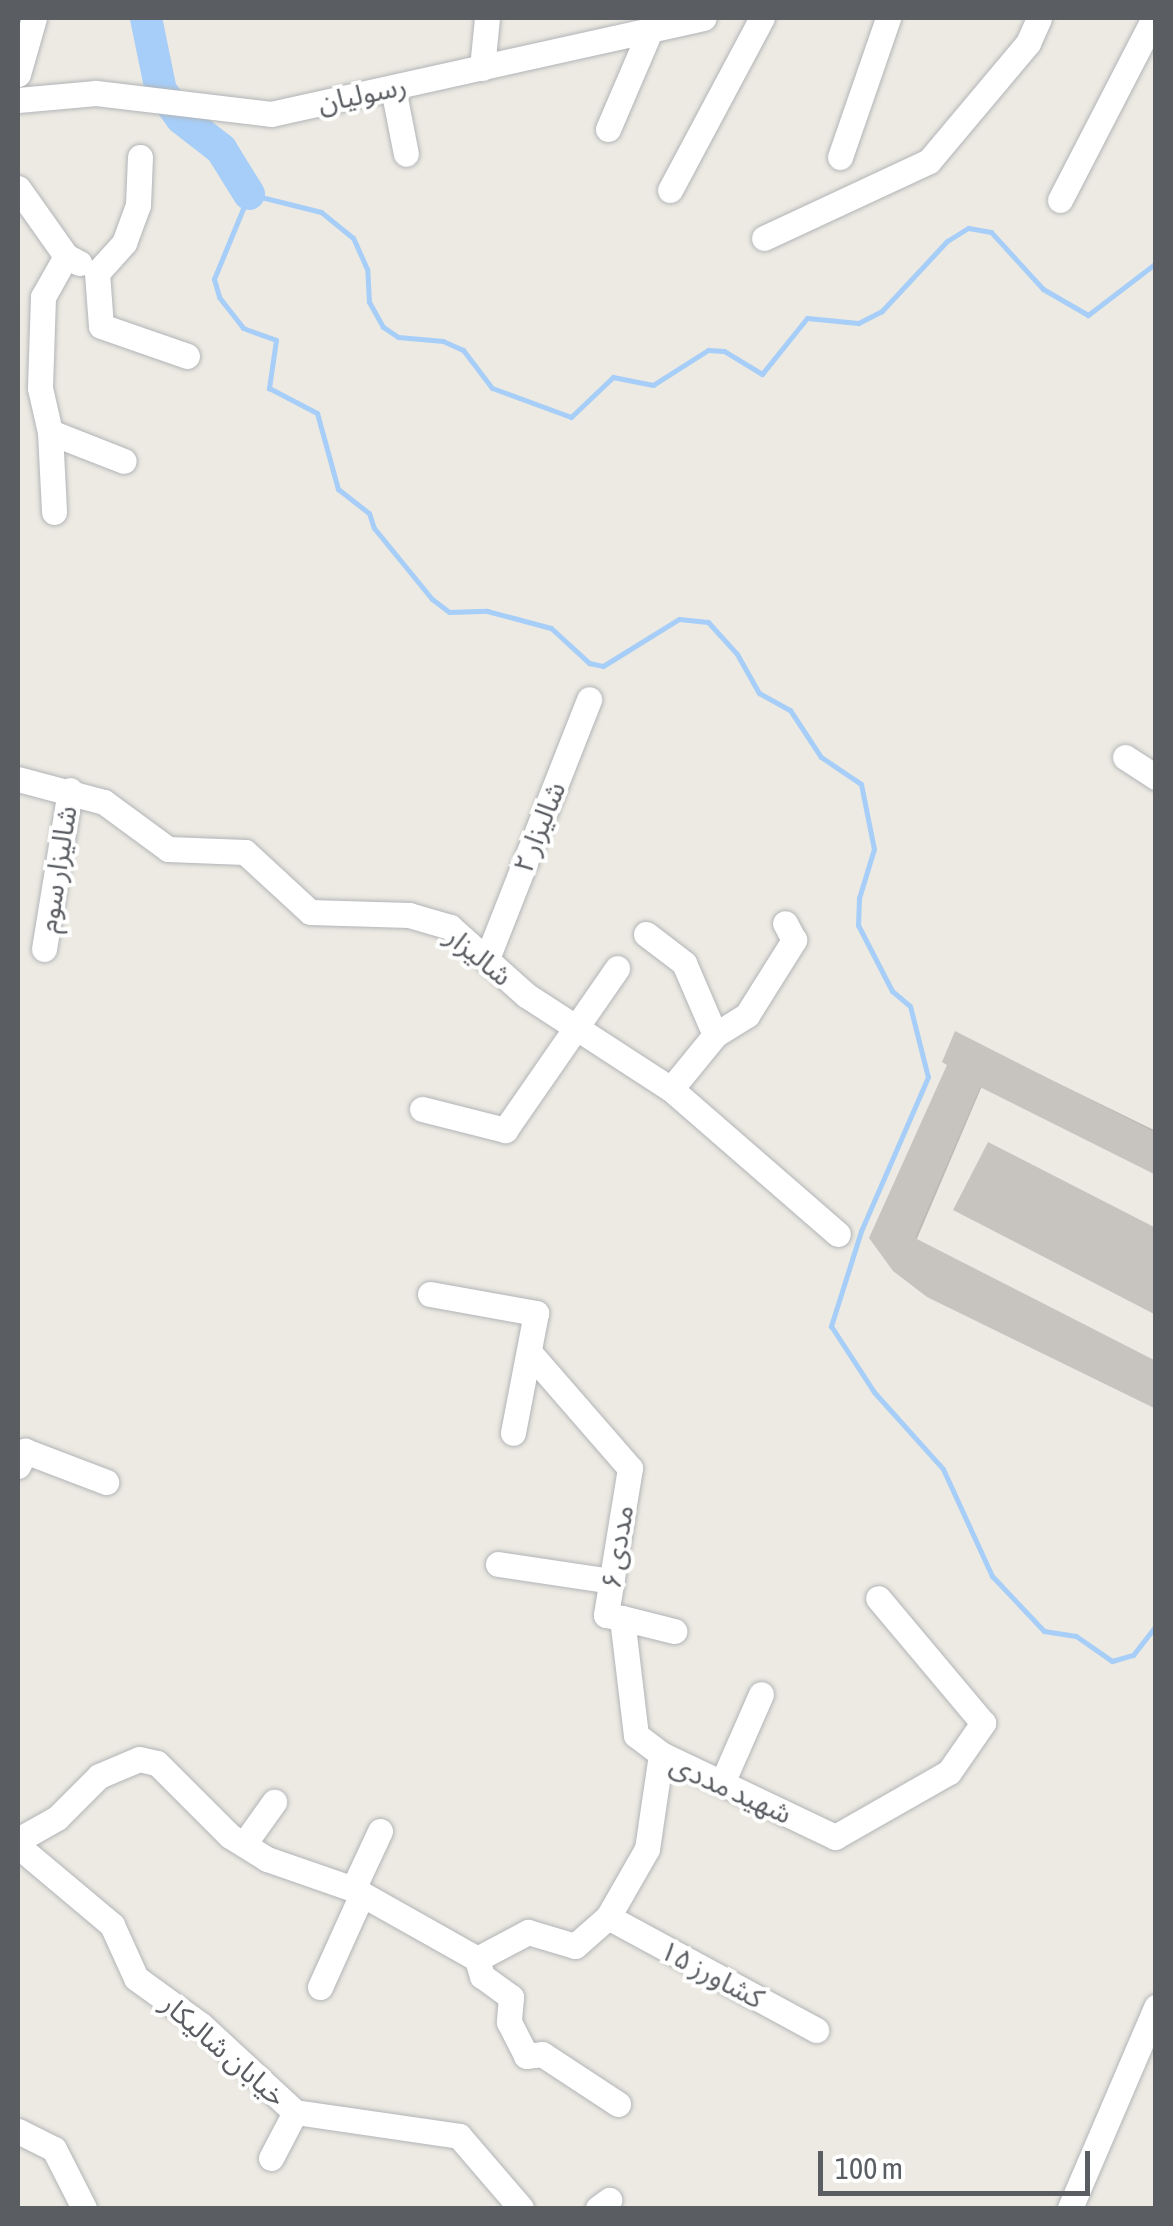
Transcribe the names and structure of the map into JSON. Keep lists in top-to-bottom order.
{
  "streets": {
    "street": [
      "رسولیان",
      "شالیزار ۲",
      "شالیزار سوم",
      "شالیزار",
      "مددی ۶",
      "شهید مددی",
      "کشاورز ۱۵",
      "خیابان شالیکار"
    ]
  },
  "crossings": [
    ["شالیزار ۲", "شالیزار"],
    ["شالیزار سوم", "شالیزار"],
    ["مددی ۶", "شهید مددی"],
    ["شهید مددی", "کشاورز ۱۵"]
  ],
  "scale_bar": "100 m"
}
